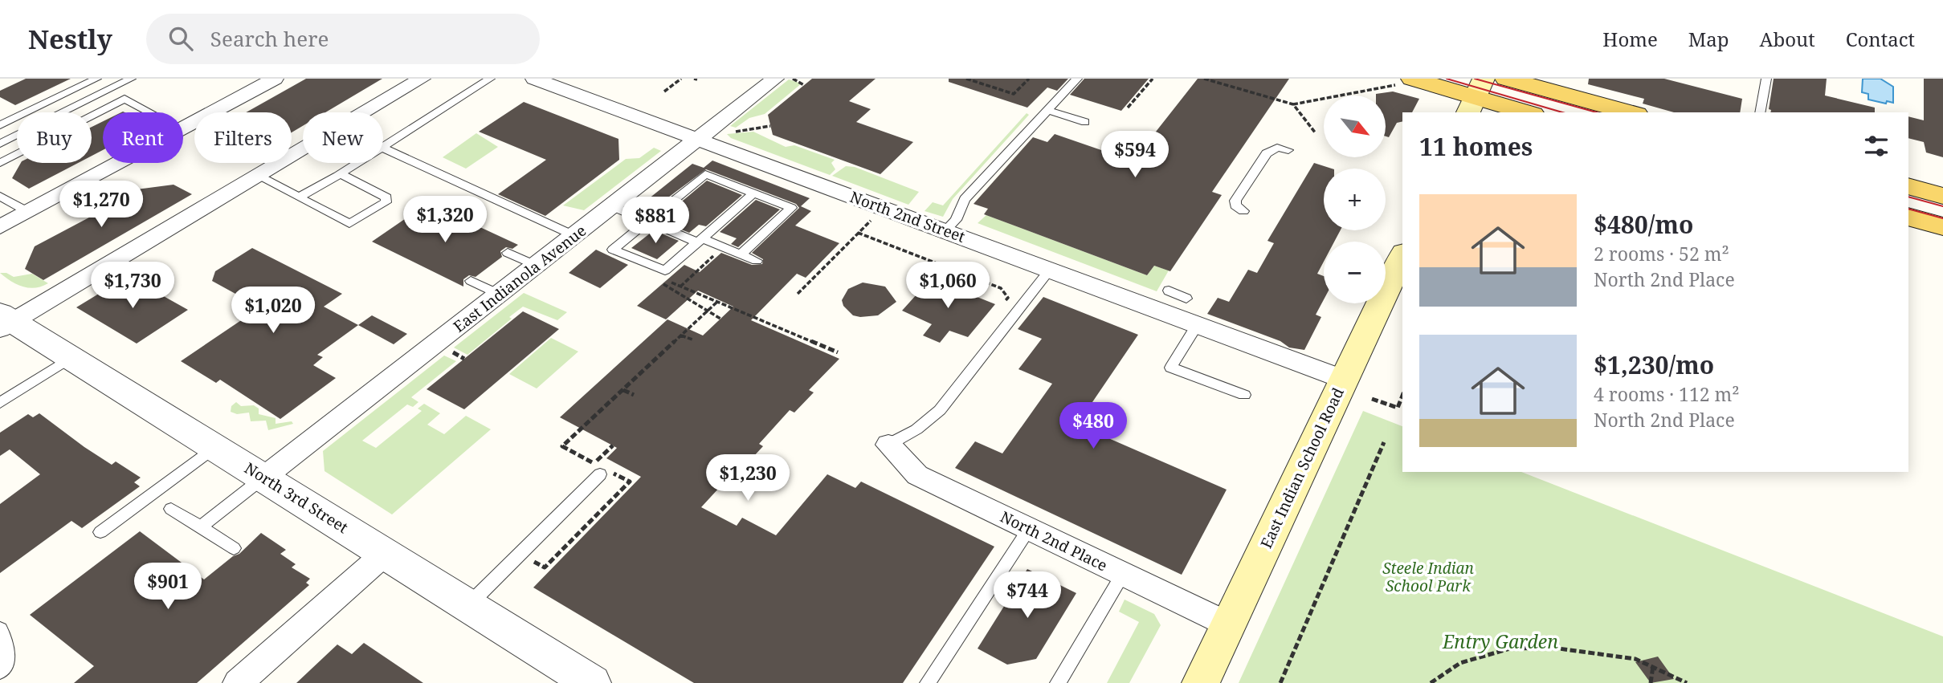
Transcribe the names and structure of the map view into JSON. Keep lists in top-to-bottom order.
{
  "streets": {
    "main road": ["East Indian School Road"],
    "street": [
      "North 2nd Street",
      "East Indianola Avenue",
      "North 3rd Street",
      "North 2nd Place"
    ]
  },
  "crossings": [
    ["North 2nd Street", "East Indianola Avenue"],
    ["North 2nd Street", "East Indian School Road"],
    ["East Indianola Avenue", "North 3rd Street"],
    ["East Indian School Road", "North 2nd Place"]
  ],
  "parks": ["Steele Indian School Park", "Entry Garden"],
  "north": "bottom right",
  "page": {
    "header": "Nestly",
    "search": "Search here",
    "nav": [
      "Home",
      "Map",
      "About",
      "Contact"
    ],
    "map_buttons": ["+", "−"],
    "chip": [
      "Buy",
      "Rent",
      "Filters",
      "New"
    ],
    "heading": "11 homes",
    "price": [
      "$594",
      "$1,270",
      "$1,320",
      "$881",
      "$1,730",
      "$1,060",
      "$1,020",
      "$480",
      "$1,230",
      "$901",
      "$744"
    ],
    "list": [
      {
        "name": "$480/mo",
        "note": "2 rooms · 52 m² · North 2nd Place"
      },
      {
        "name": "$1,230/mo",
        "note": "4 rooms · 112 m² · North 2nd Place"
      }
    ]
  }
}
